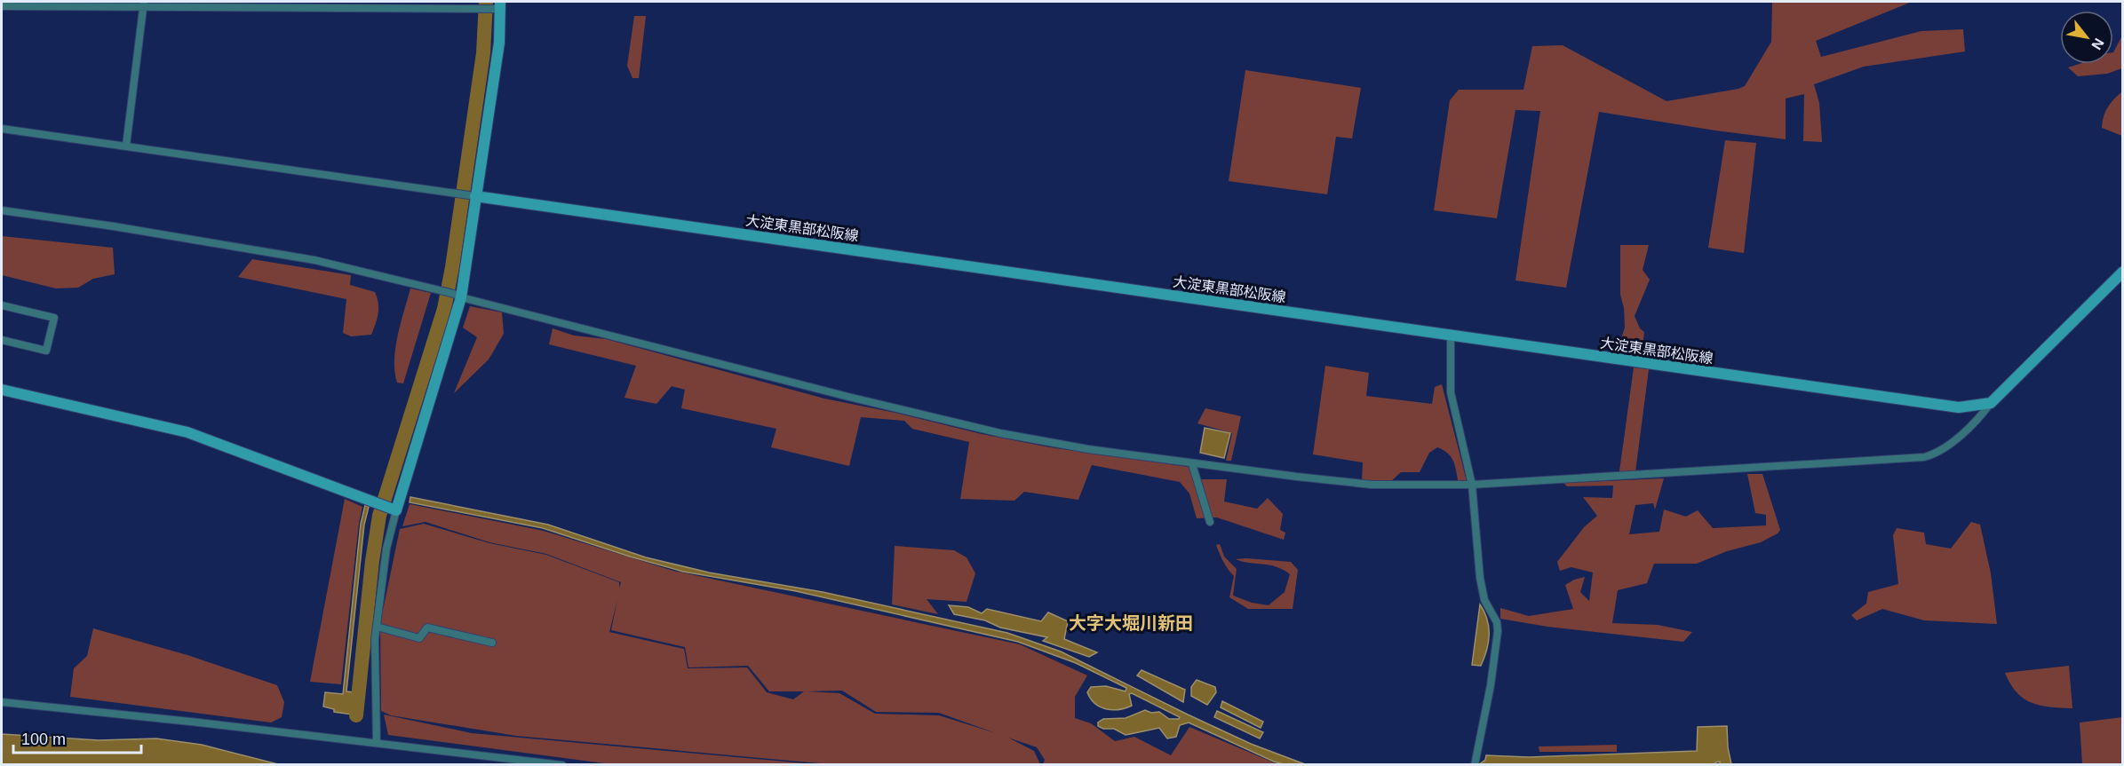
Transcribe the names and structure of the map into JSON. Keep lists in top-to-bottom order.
{
  "streets": {
    "main road": ["大淀東黒部松阪線"]
  },
  "districts": ["大字大堀川新田"],
  "scale_bar": "100 m",
  "north": "bottom right"
}
